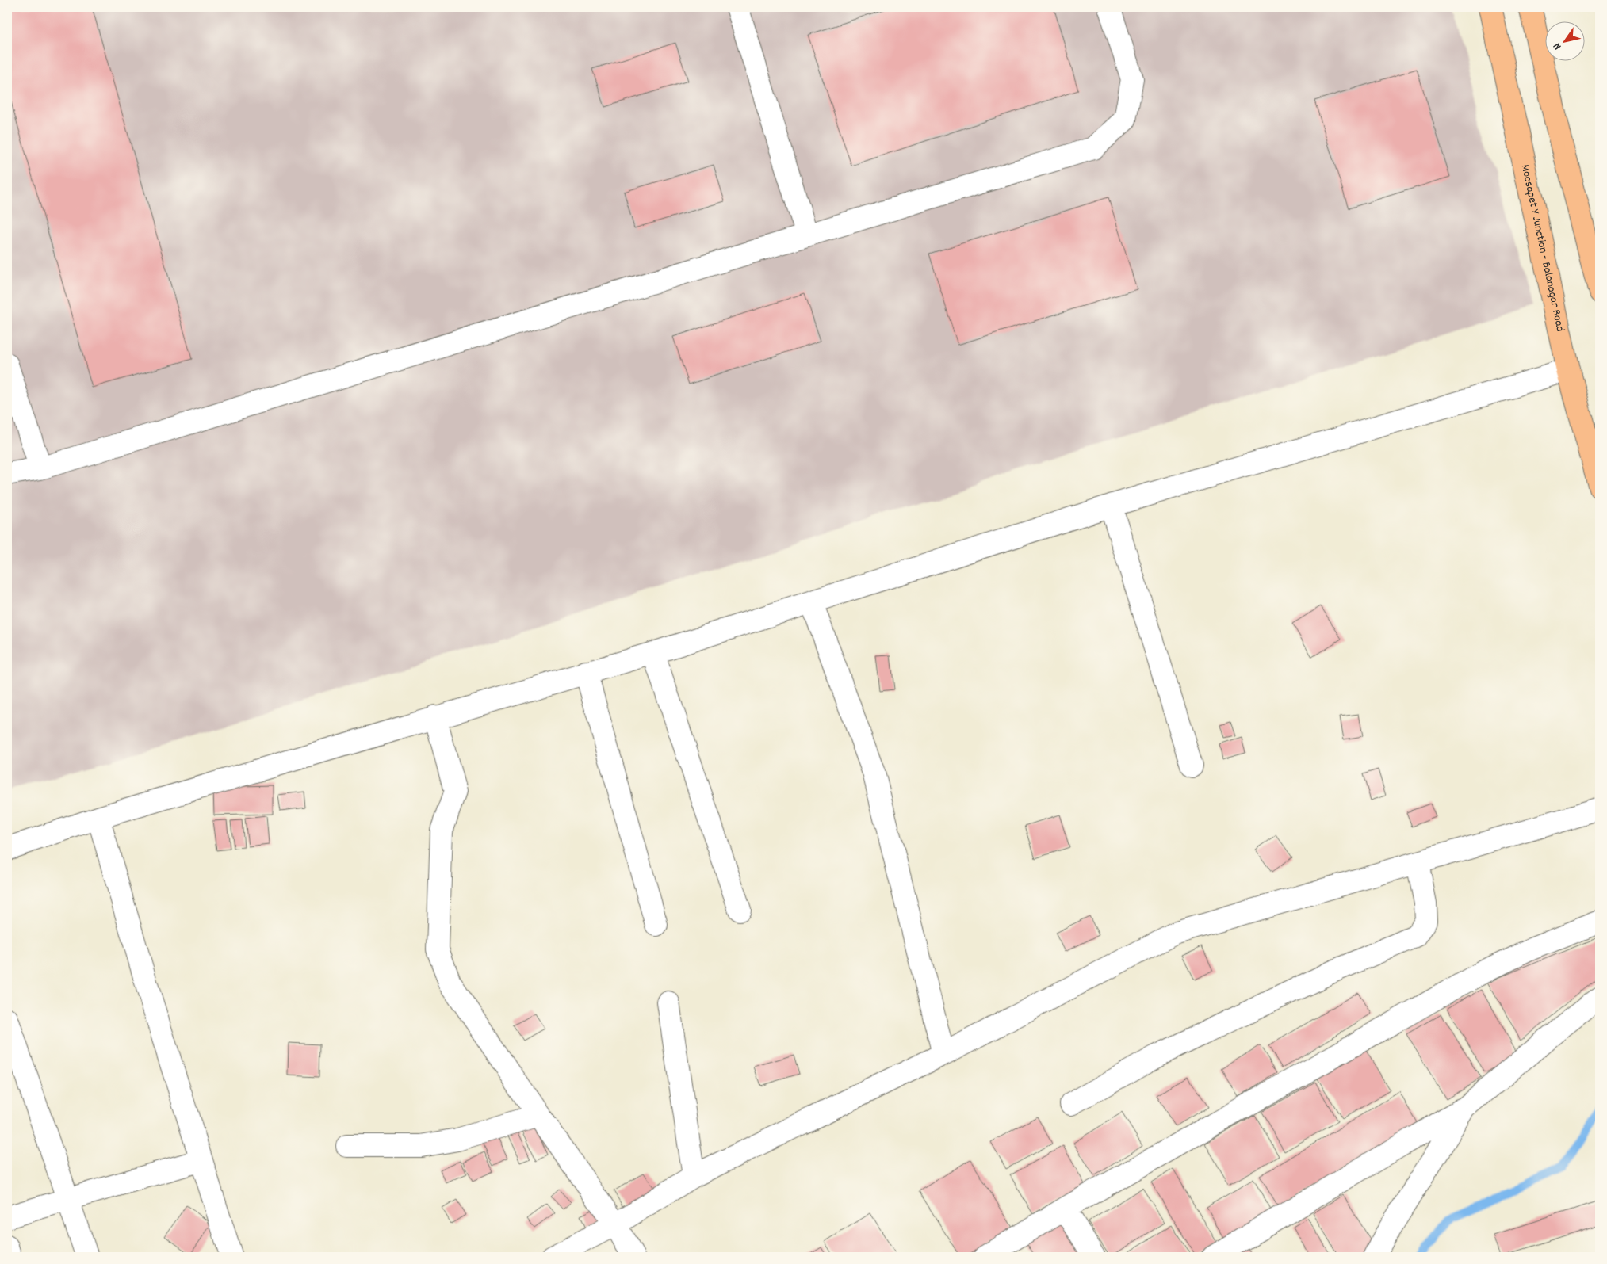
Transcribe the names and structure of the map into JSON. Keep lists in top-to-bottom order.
{
  "streets": {
    "main road": ["Moosapet Y Junction - Balanagar Road"]
  },
  "north": "bottom left"
}
